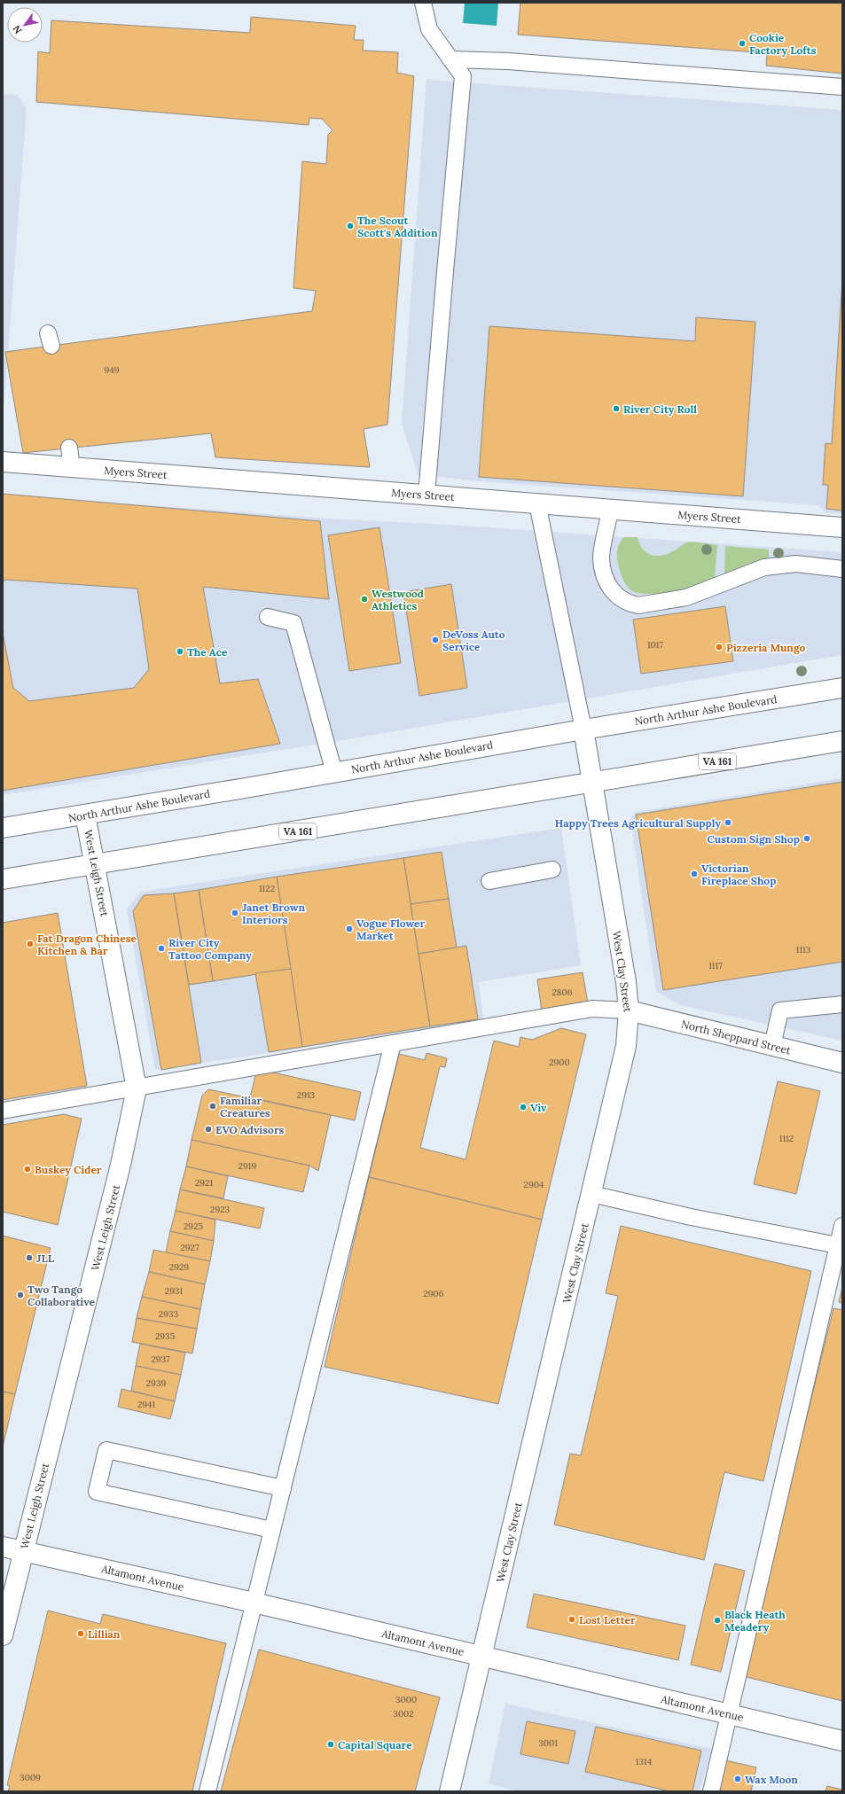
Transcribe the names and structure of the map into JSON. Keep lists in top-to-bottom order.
{
  "streets": {
    "street": [
      "Myers Street",
      "North Arthur Ashe Boulevard",
      "VA 161",
      "West Leigh Street",
      "West Clay Street",
      "North Sheppard Street",
      "Altamont Avenue"
    ]
  },
  "crossings": [
    ["North Arthur Ashe Boulevard", "West Leigh Street"],
    ["North Arthur Ashe Boulevard", "West Clay Street"],
    ["VA 161", "West Leigh Street"],
    ["VA 161", "West Clay Street"],
    ["West Leigh Street", "Altamont Avenue"],
    ["West Clay Street", "North Sheppard Street"],
    ["West Clay Street", "Altamont Avenue"]
  ],
  "places": [
    "Cookie Factory Lofts",
    "The Scout Scott's Addition",
    "River City Roll",
    "Westwood Athletics",
    "DeVoss Auto Service",
    "Pizzeria Mungo",
    "The Ace",
    "Happy Trees Agricultural Supply",
    "Custom Sign Shop",
    "Victorian Fireplace Shop",
    "Janet Brown Interiors",
    "Vogue Flower Market",
    "Fat Dragon Chinese Kitchen & Bar",
    "River City Tattoo Company",
    "Familiar Creatures",
    "Viv",
    "EVO Advisors",
    "Buskey Cider",
    "JLL",
    "Two Tango Collaborative",
    "Lost Letter",
    "Black Heath Meadery",
    "Lillian",
    "Capital Square",
    "Wax Moon"
  ],
  "house_numbers": [
    "949",
    "1017",
    "1122",
    "1113",
    "1117",
    "2806",
    "2900",
    "2913",
    "1112",
    "2919",
    "2921",
    "2904",
    "2923",
    "2925",
    "2927",
    "2929",
    "2931",
    "2906",
    "2933",
    "2935",
    "2937",
    "2939",
    "2941",
    "3000",
    "3002",
    "3001",
    "1314",
    "3009"
  ],
  "north": "bottom left"
}
